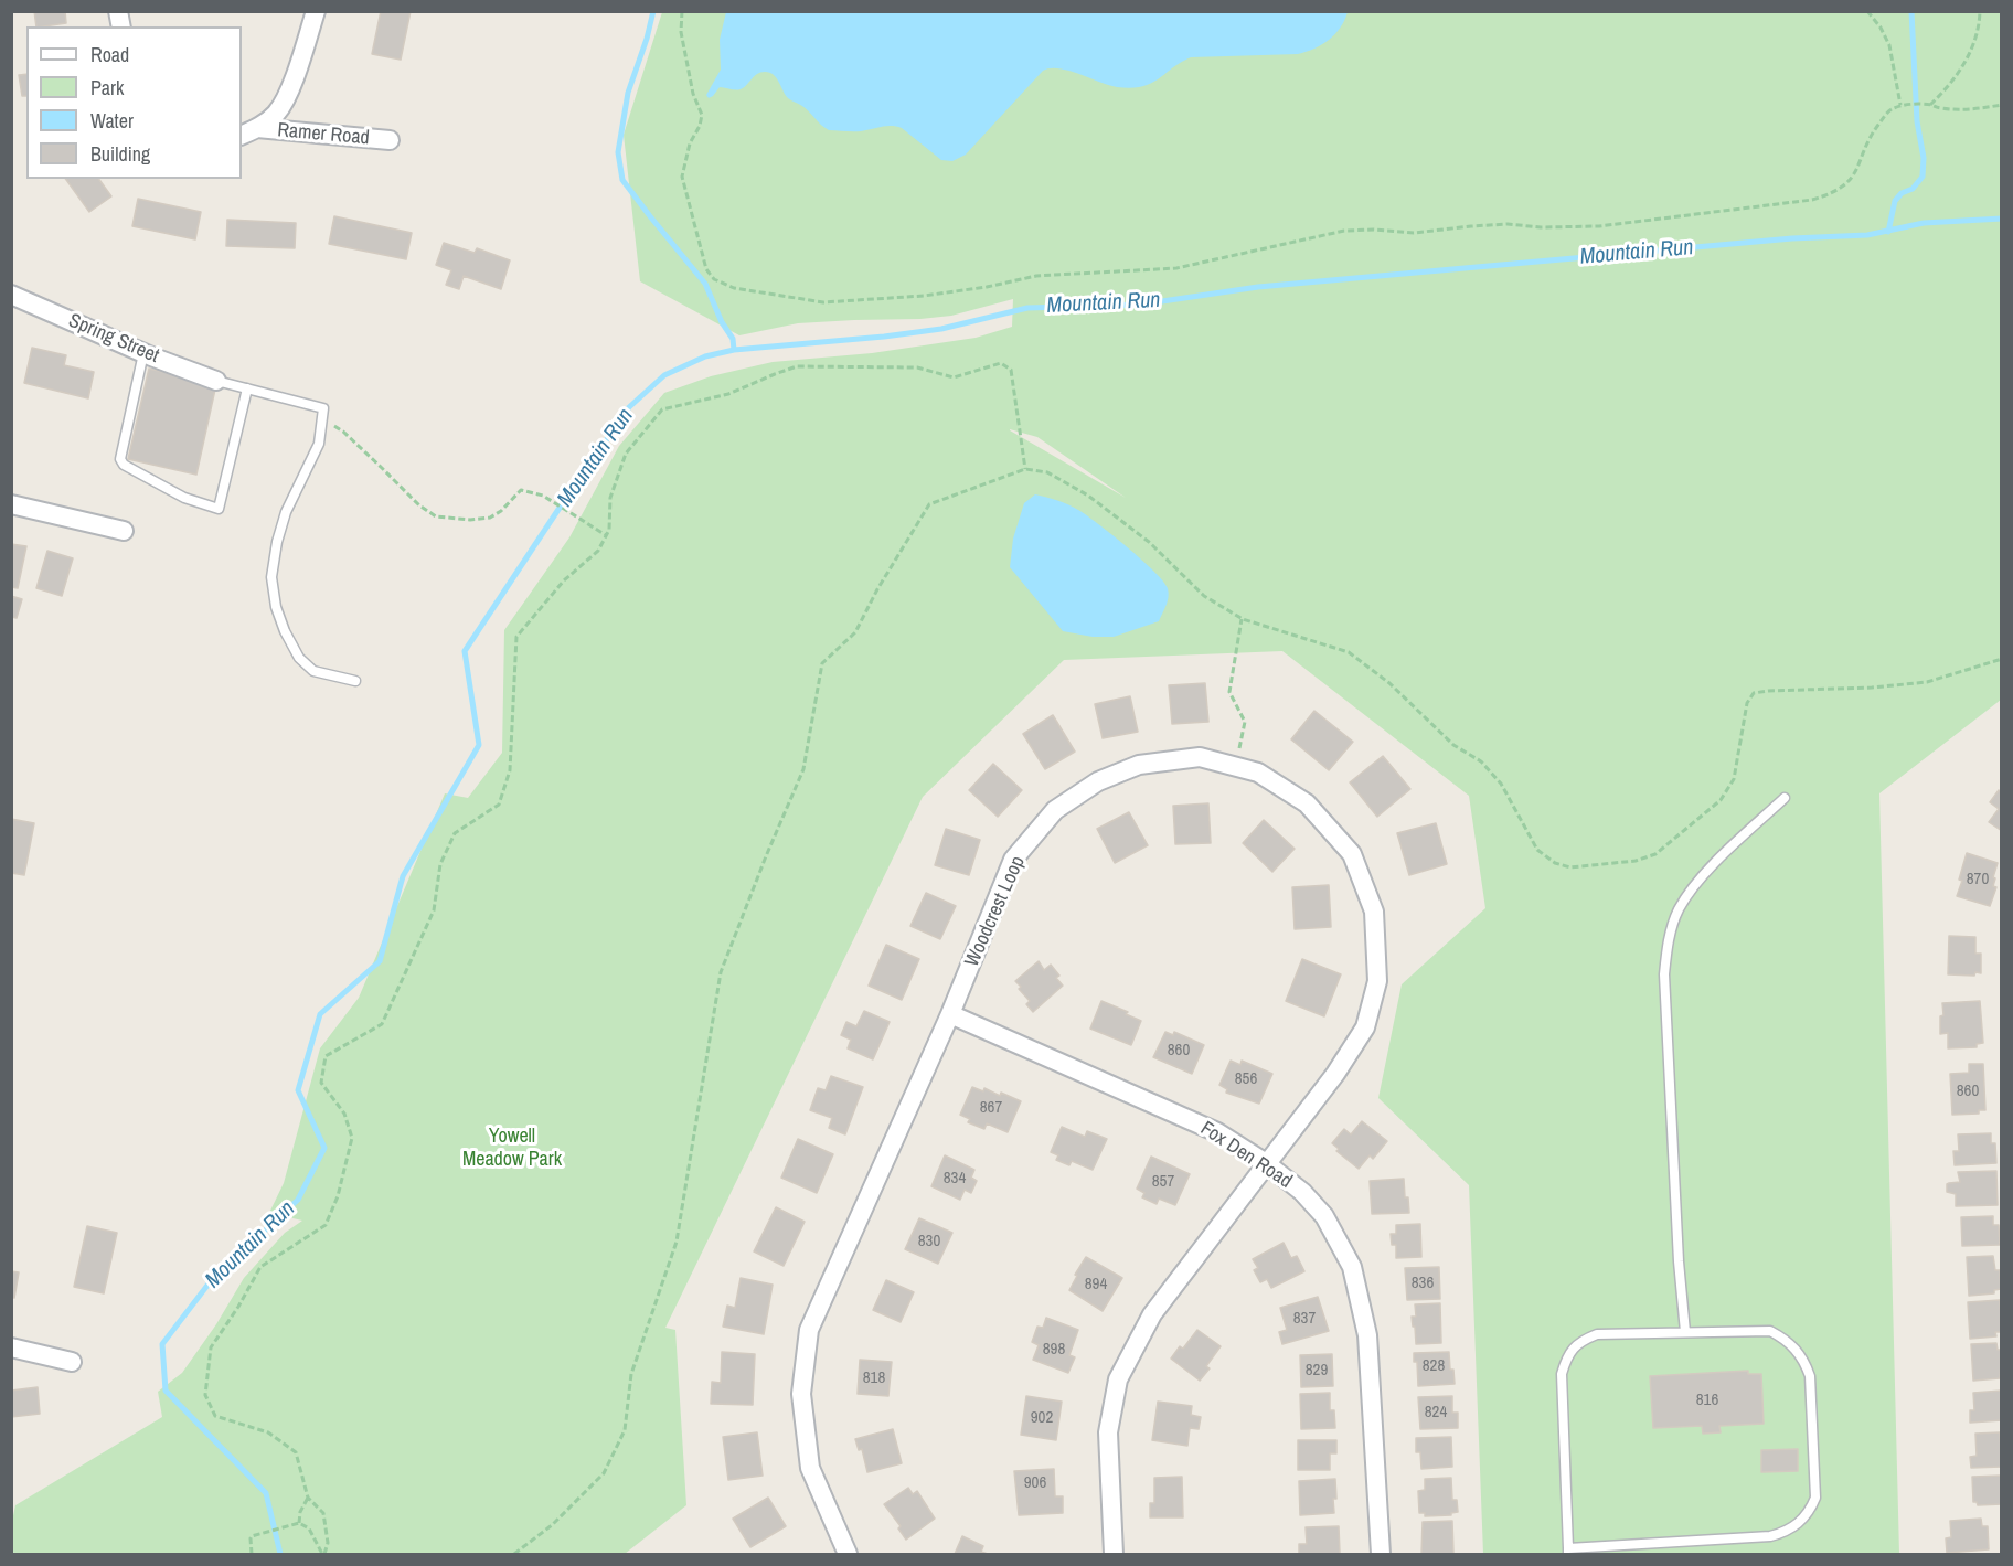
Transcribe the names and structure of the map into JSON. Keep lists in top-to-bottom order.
{
  "streets": {
    "street": [
      "Ramer Road",
      "Spring Street",
      "Woodcrest Loop",
      "Fox Den Road"
    ]
  },
  "crossings": [
    ["Woodcrest Loop", "Fox Den Road"]
  ],
  "water": ["Mountain Run"],
  "parks": ["Yowell Meadow Park"],
  "house_numbers": [
    "870",
    "860",
    "856",
    "860",
    "867",
    "834",
    "857",
    "830",
    "836",
    "894",
    "837",
    "898",
    "828",
    "829",
    "818",
    "816",
    "824",
    "902",
    "906"
  ],
  "legend": [
    "Road",
    "Park",
    "Water",
    "Building"
  ]
}
